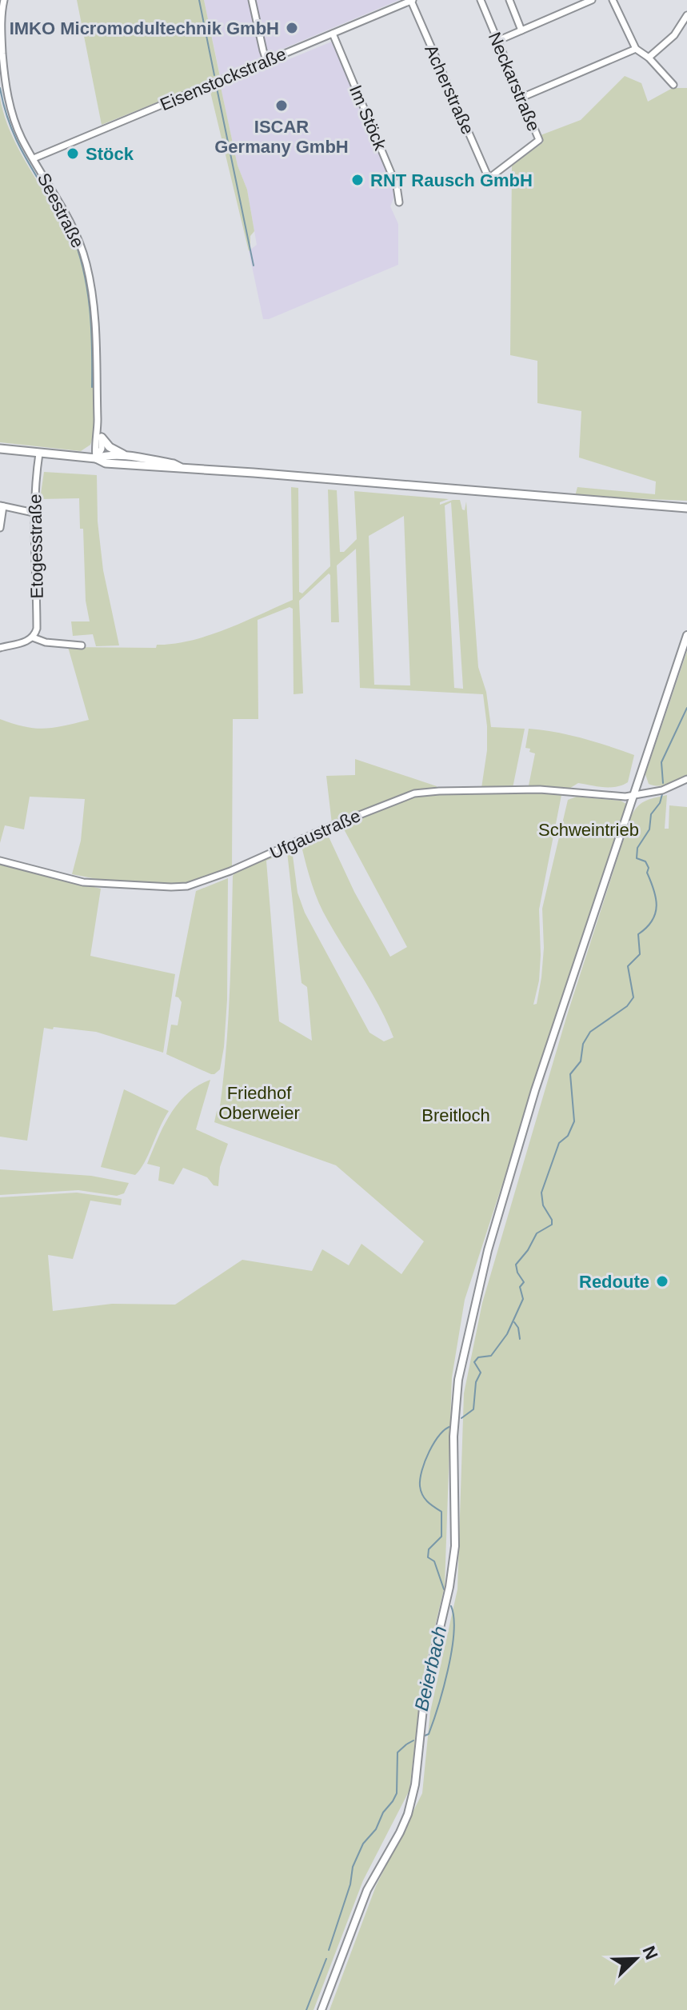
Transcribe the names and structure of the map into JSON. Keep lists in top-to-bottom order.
{
  "streets": {
    "street": [
      "Eisenstockstraße",
      "Neckarstraße",
      "Acherstraße",
      "Im Stöck",
      "Seestraße",
      "Etogesstraße",
      "Ufgaustraße"
    ]
  },
  "crossings": [
    ["Eisenstockstraße", "Acherstraße"],
    ["Eisenstockstraße", "Im Stöck"],
    ["Eisenstockstraße", "Seestraße"],
    ["Neckarstraße", "Acherstraße"]
  ],
  "water": ["Beierbach"],
  "parks": ["Schweintrieb", "Friedhof Oberweier", "Breitloch"],
  "places": [
    "IMKO Micromodultechnik GmbH",
    "ISCAR Germany GmbH",
    "Stöck",
    "RNT Rausch GmbH",
    "Redoute"
  ],
  "north": "top right"
}
